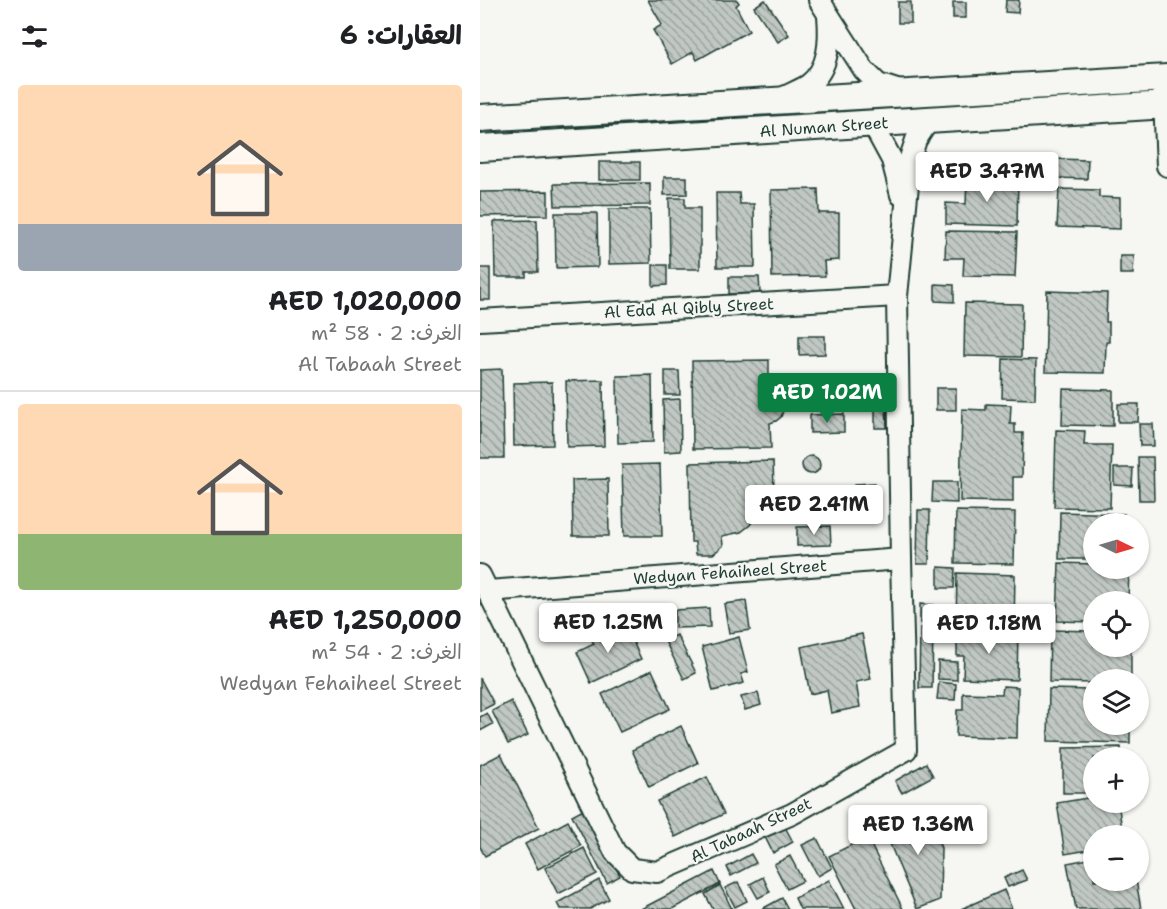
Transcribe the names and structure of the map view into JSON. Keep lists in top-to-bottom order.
{
  "streets": {
    "street": [
      "Al Numan Street",
      "Al Edd Al Qibly Street",
      "Wedyan Fehaiheel Street",
      "Al Tabaah Street"
    ]
  },
  "crossings": [
    ["Al Numan Street", "Al Tabaah Street"],
    ["Al Edd Al Qibly Street", "Al Tabaah Street"],
    ["Wedyan Fehaiheel Street", "Al Tabaah Street"]
  ],
  "north": "right",
  "page": {
    "heading": "العقارات: 6",
    "list": [
      {
        "name": "AED 1,020,000",
        "note": "الغرف: 2 · 58 m² · Al Tabaah Street"
      },
      {
        "name": "AED 1,250,000",
        "note": "الغرف: 2 · 54 m² · Wedyan Fehaiheel Street"
      }
    ],
    "price": [
      "AED 3.47M",
      "AED 1.02M",
      "AED 2.41M",
      "AED 1.25M",
      "AED 1.18M",
      "AED 1.36M"
    ],
    "map_buttons": ["+", "−"]
  }
}
